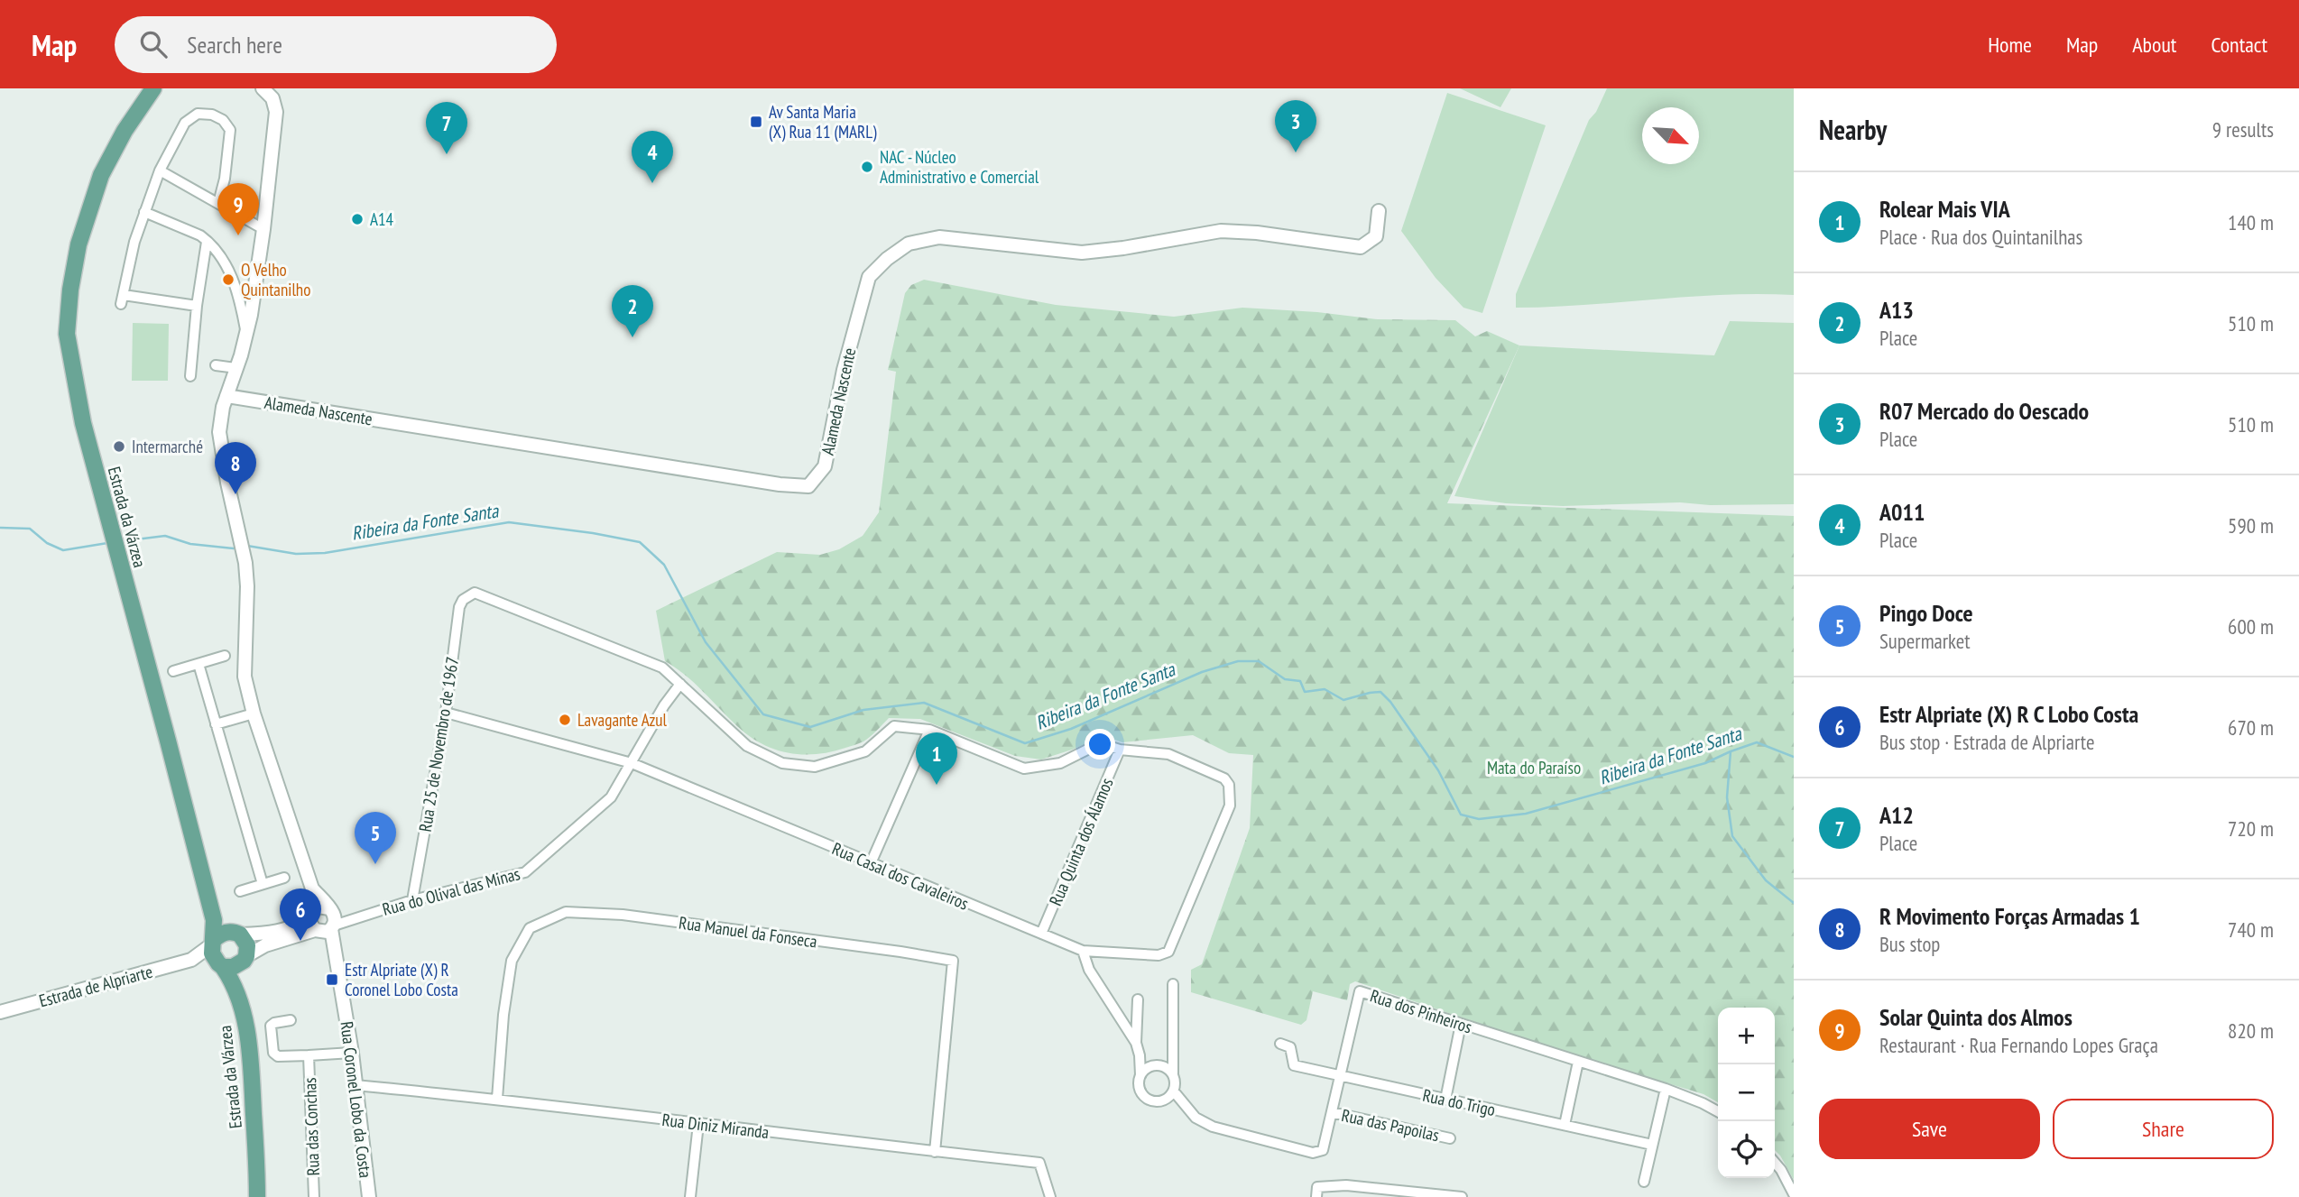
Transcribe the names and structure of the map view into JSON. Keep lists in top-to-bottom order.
{
  "streets": {
    "main road": ["Estrada da Várzea"],
    "street": [
      "Alameda Nascente",
      "Rua 25 de Novembro de 1967",
      "Rua Quinta dos Álamos",
      "Rua Casal dos Cavaleiros",
      "Rua do Olival das Minas",
      "Rua Manuel da Fonseca",
      "Estrada de Alpriarte",
      "Rua dos Pinheiros",
      "Rua Coronel Lobo da Costa",
      "Rua do Trigo",
      "Rua das Papoilas",
      "Rua Diniz Miranda",
      "Rua das Conchas"
    ]
  },
  "crossings": [
    ["Estrada da Várzea", "Estrada de Alpriarte"],
    ["Rua 25 de Novembro de 1967", "Rua Casal dos Cavaleiros"],
    ["Rua 25 de Novembro de 1967", "Rua do Olival das Minas"],
    ["Rua Quinta dos Álamos", "Rua Casal dos Cavaleiros"],
    ["Rua Casal dos Cavaleiros", "Rua do Olival das Minas"],
    ["Rua do Olival das Minas", "Rua Coronel Lobo da Costa"],
    ["Rua Manuel da Fonseca", "Rua Diniz Miranda"],
    ["Rua dos Pinheiros", "Rua do Trigo"],
    ["Rua dos Pinheiros", "Rua das Papoilas"],
    ["Rua Coronel Lobo da Costa", "Rua Diniz Miranda"],
    ["Rua Coronel Lobo da Costa", "Rua das Conchas"]
  ],
  "water": ["Ribeira da Fonte Santa"],
  "parks": ["Mata do Paraíso"],
  "places": {
    "transit": ["Av Santa Maria (X) Rua 11 (MARL)", "Estr Alpriate (X) R Coronel Lobo Costa"],
    "other": [
      "NAC - Núcleo Administrativo e Comercial",
      "A14",
      "O Velho Quintanilho",
      "Intermarché",
      "Lavagante Azul"
    ]
  },
  "north": "bottom right",
  "page": {
    "header": "Map",
    "search": "Search here",
    "nav": [
      "Home",
      "Map",
      "About",
      "Contact"
    ],
    "heading": ["Nearby", "9 results"],
    "pins": [
      "3",
      "7",
      "4",
      "9",
      "2",
      "8",
      "1",
      "5",
      "6"
    ],
    "list": [
      {
        "mark": "1",
        "name": "Rolear Mais VIA",
        "note": "Place · Rua dos Quintanilhas",
        "value": "140 m"
      },
      {
        "mark": "2",
        "name": "A13",
        "note": "Place",
        "value": "510 m"
      },
      {
        "mark": "3",
        "name": "R07 Mercado do Oescado",
        "note": "Place",
        "value": "510 m"
      },
      {
        "mark": "4",
        "name": "A011",
        "note": "Place",
        "value": "590 m"
      },
      {
        "mark": "5",
        "name": "Pingo Doce",
        "note": "Supermarket",
        "value": "600 m"
      },
      {
        "mark": "6",
        "name": "Estr Alpriate (X) R C Lobo Costa",
        "note": "Bus stop · Estrada de Alpriarte",
        "value": "670 m"
      },
      {
        "mark": "7",
        "name": "A12",
        "note": "Place",
        "value": "720 m"
      },
      {
        "mark": "8",
        "name": "R Movimento Forças Armadas 1",
        "note": "Bus stop",
        "value": "740 m"
      },
      {
        "mark": "9",
        "name": "Solar Quinta dos Almos",
        "note": "Restaurant · Rua Fernando Lopes Graça",
        "value": "820 m"
      }
    ],
    "map_buttons": ["+", "−"],
    "buttons": ["Save", "Share"]
  }
}
